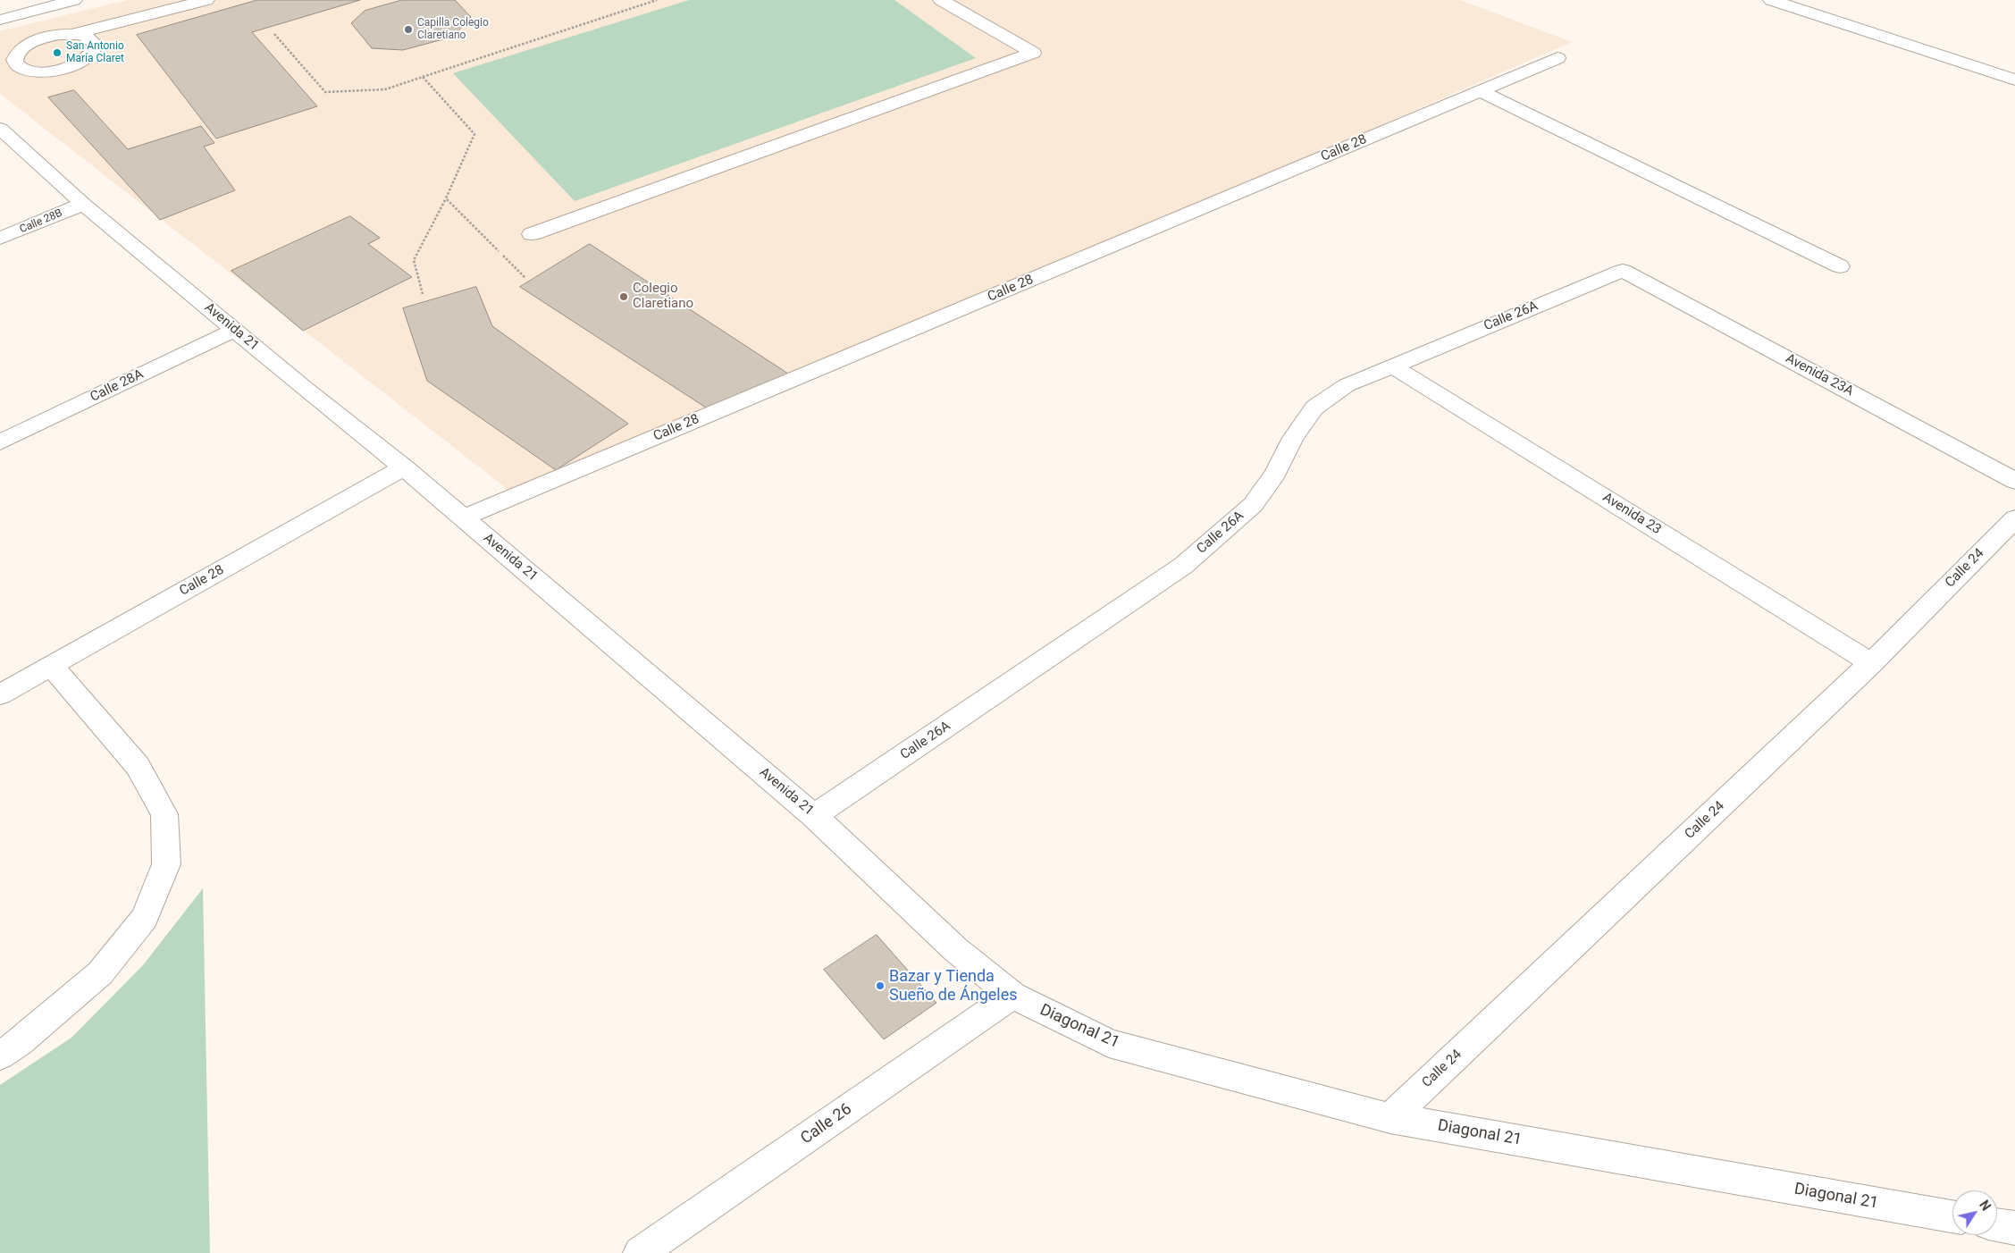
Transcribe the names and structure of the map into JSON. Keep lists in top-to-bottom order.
{
  "streets": {
    "street": [
      "Calle 28",
      "Calle 28B",
      "Calle 26A",
      "Avenida 21",
      "Avenida 23A",
      "Calle 28A",
      "Avenida 23",
      "Calle 24",
      "Diagonal 21",
      "Calle 26"
    ]
  },
  "crossings": [
    ["Calle 28", "Avenida 21"],
    ["Calle 28B", "Avenida 21"],
    ["Calle 26A", "Avenida 21"],
    ["Calle 26A", "Avenida 23A"],
    ["Calle 26A", "Avenida 23"],
    ["Avenida 21", "Calle 28A"],
    ["Avenida 21", "Diagonal 21"],
    ["Avenida 21", "Calle 26"],
    ["Avenida 23", "Calle 24"],
    ["Calle 24", "Diagonal 21"],
    ["Diagonal 21", "Calle 26"]
  ],
  "places": [
    "Capilla Colegio Claretiano",
    "San Antonio María Claret",
    "Colegio Claretiano",
    "Bazar y Tienda Sueño de Ángeles"
  ],
  "north": "top right"
}
